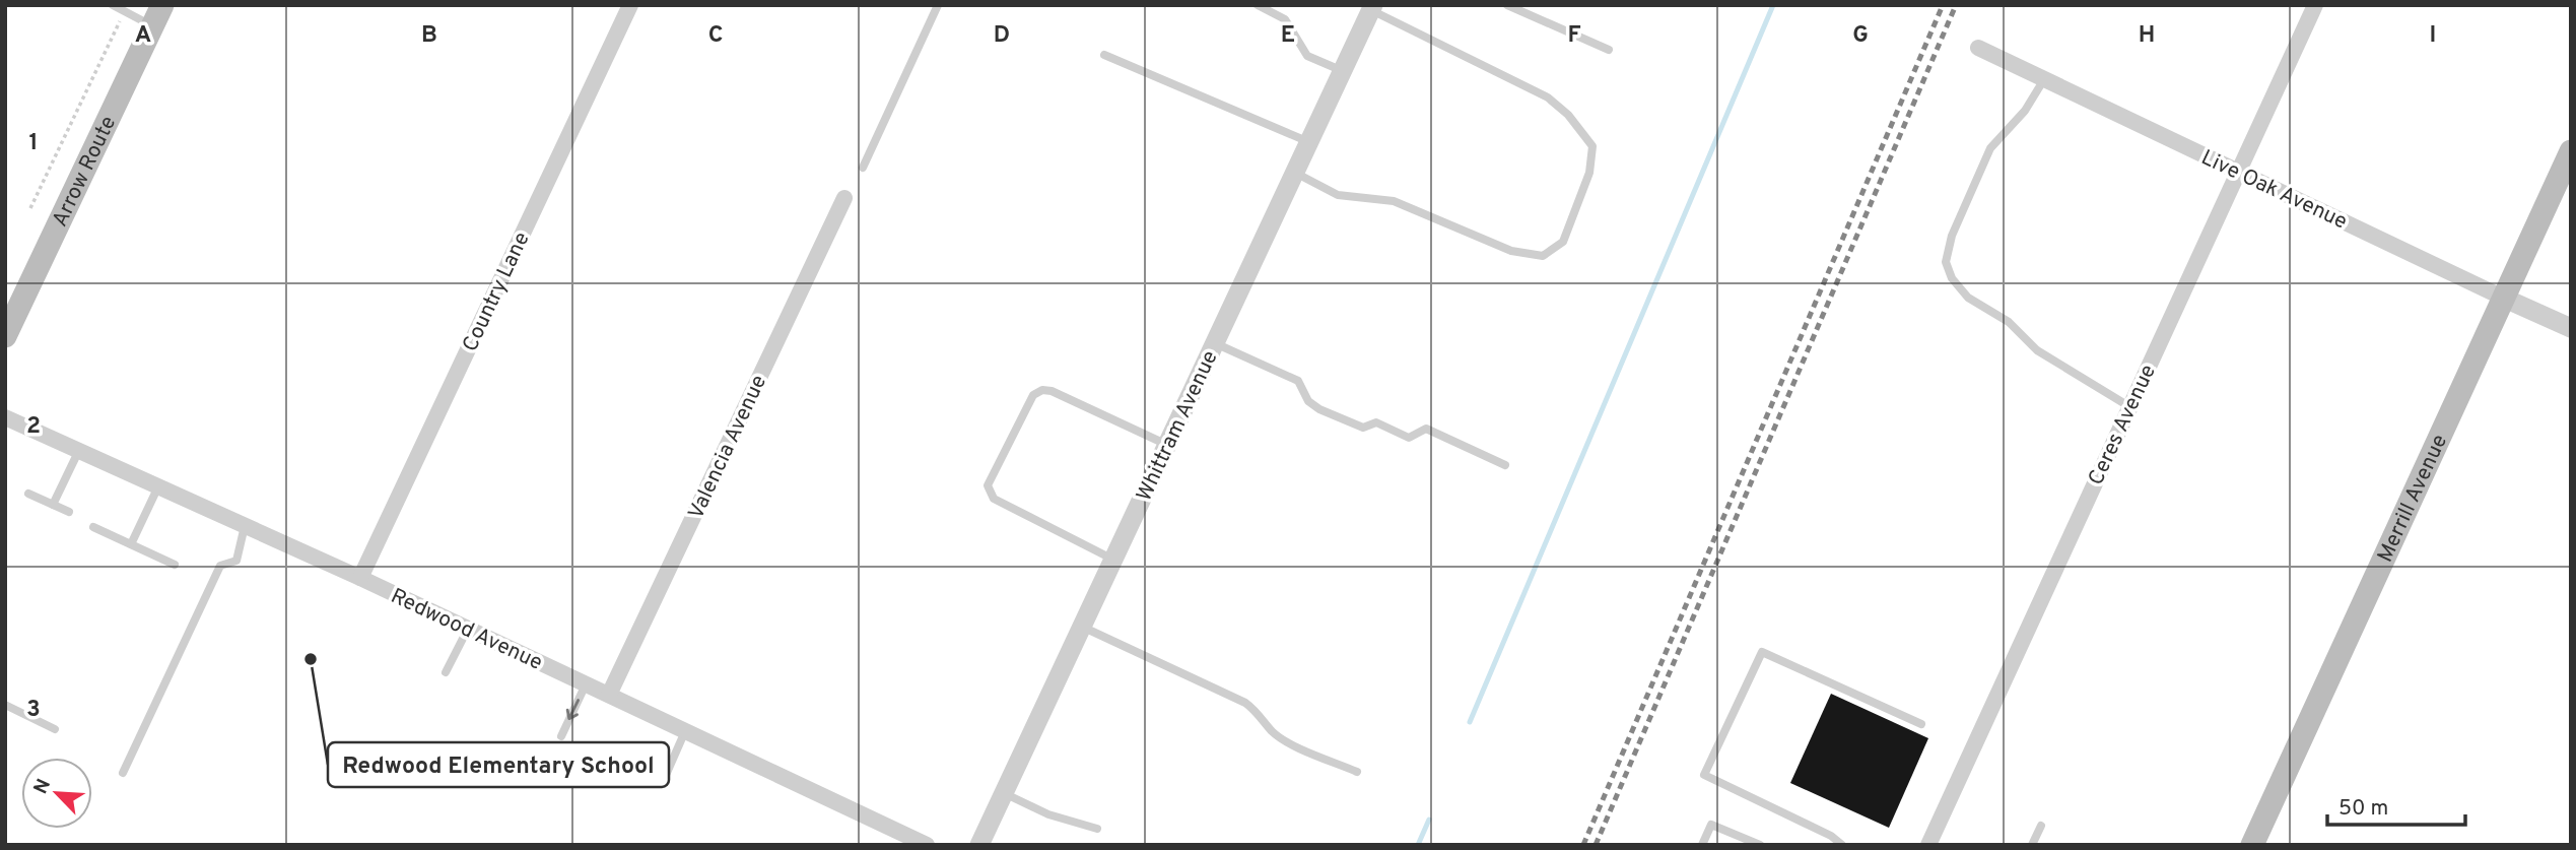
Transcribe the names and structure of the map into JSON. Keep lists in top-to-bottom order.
{
  "streets": {
    "main road": ["Arrow Route", "Merrill Avenue"],
    "street": [
      "Live Oak Avenue",
      "Country Lane",
      "Ceres Avenue",
      "Whittram Avenue",
      "Valencia Avenue",
      "Redwood Avenue"
    ]
  },
  "crossings": [
    ["Live Oak Avenue", "Ceres Avenue"],
    ["Live Oak Avenue", "Merrill Avenue"],
    ["Country Lane", "Redwood Avenue"],
    ["Valencia Avenue", "Redwood Avenue"]
  ],
  "places": ["Redwood Elementary School"],
  "scale_bar": "50 m",
  "north": "top left",
  "grid": {
    "columns": [
      "A",
      "B",
      "C",
      "D",
      "E",
      "F",
      "G",
      "H",
      "I"
    ],
    "rows": ["1", "2", "3"]
  }
}
